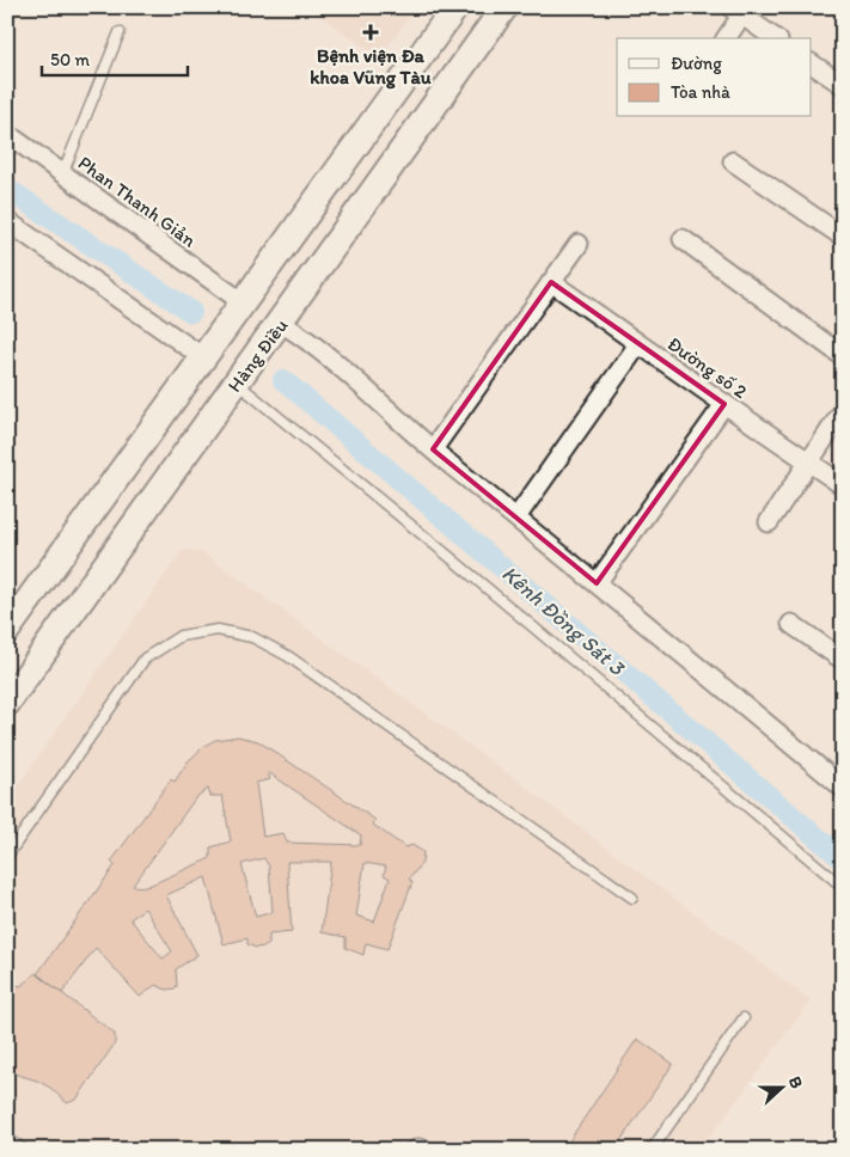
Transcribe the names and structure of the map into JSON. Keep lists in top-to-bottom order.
{
  "streets": {
    "main road": ["Hàng Điều"],
    "street": ["Phan Thanh Giản", "Đường số 2"]
  },
  "water": ["Kênh Đồng Sát 3"],
  "places": {
    "health": ["Bệnh viện Đa khoa Vũng Tàu"]
  },
  "legend": ["Đường", "Tòa nhà"],
  "scale_bar": "50 m",
  "north": "right"
}
